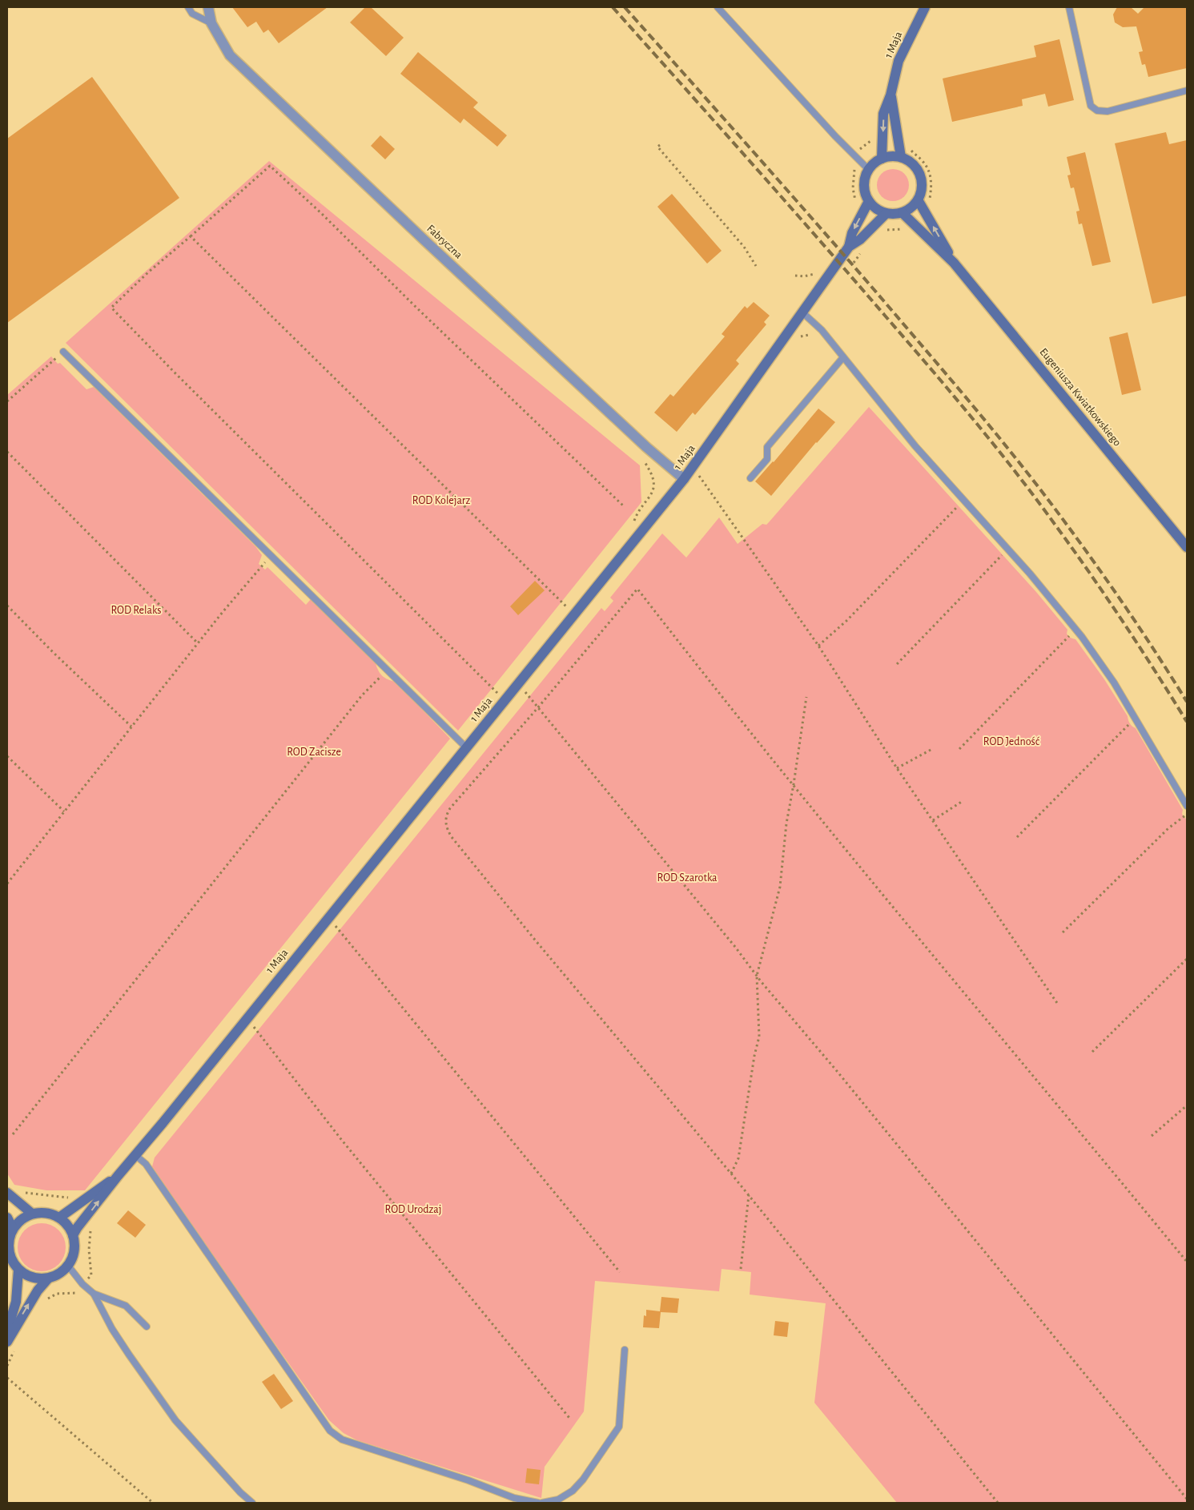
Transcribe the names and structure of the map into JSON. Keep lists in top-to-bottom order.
{
  "streets": {
    "street": ["1 Maja", "Fabryczna", "Eugeniusza Kwiatkowskiego"]
  },
  "crossings": [
    ["1 Maja", "Fabryczna"],
    ["1 Maja", "Eugeniusza Kwiatkowskiego"]
  ],
  "parks": [
    "ROD Kolejarz",
    "ROD Relaks",
    "ROD Jedność",
    "ROD Zacisze",
    "ROD Szarotka",
    "ROD Urodzaj"
  ]
}
